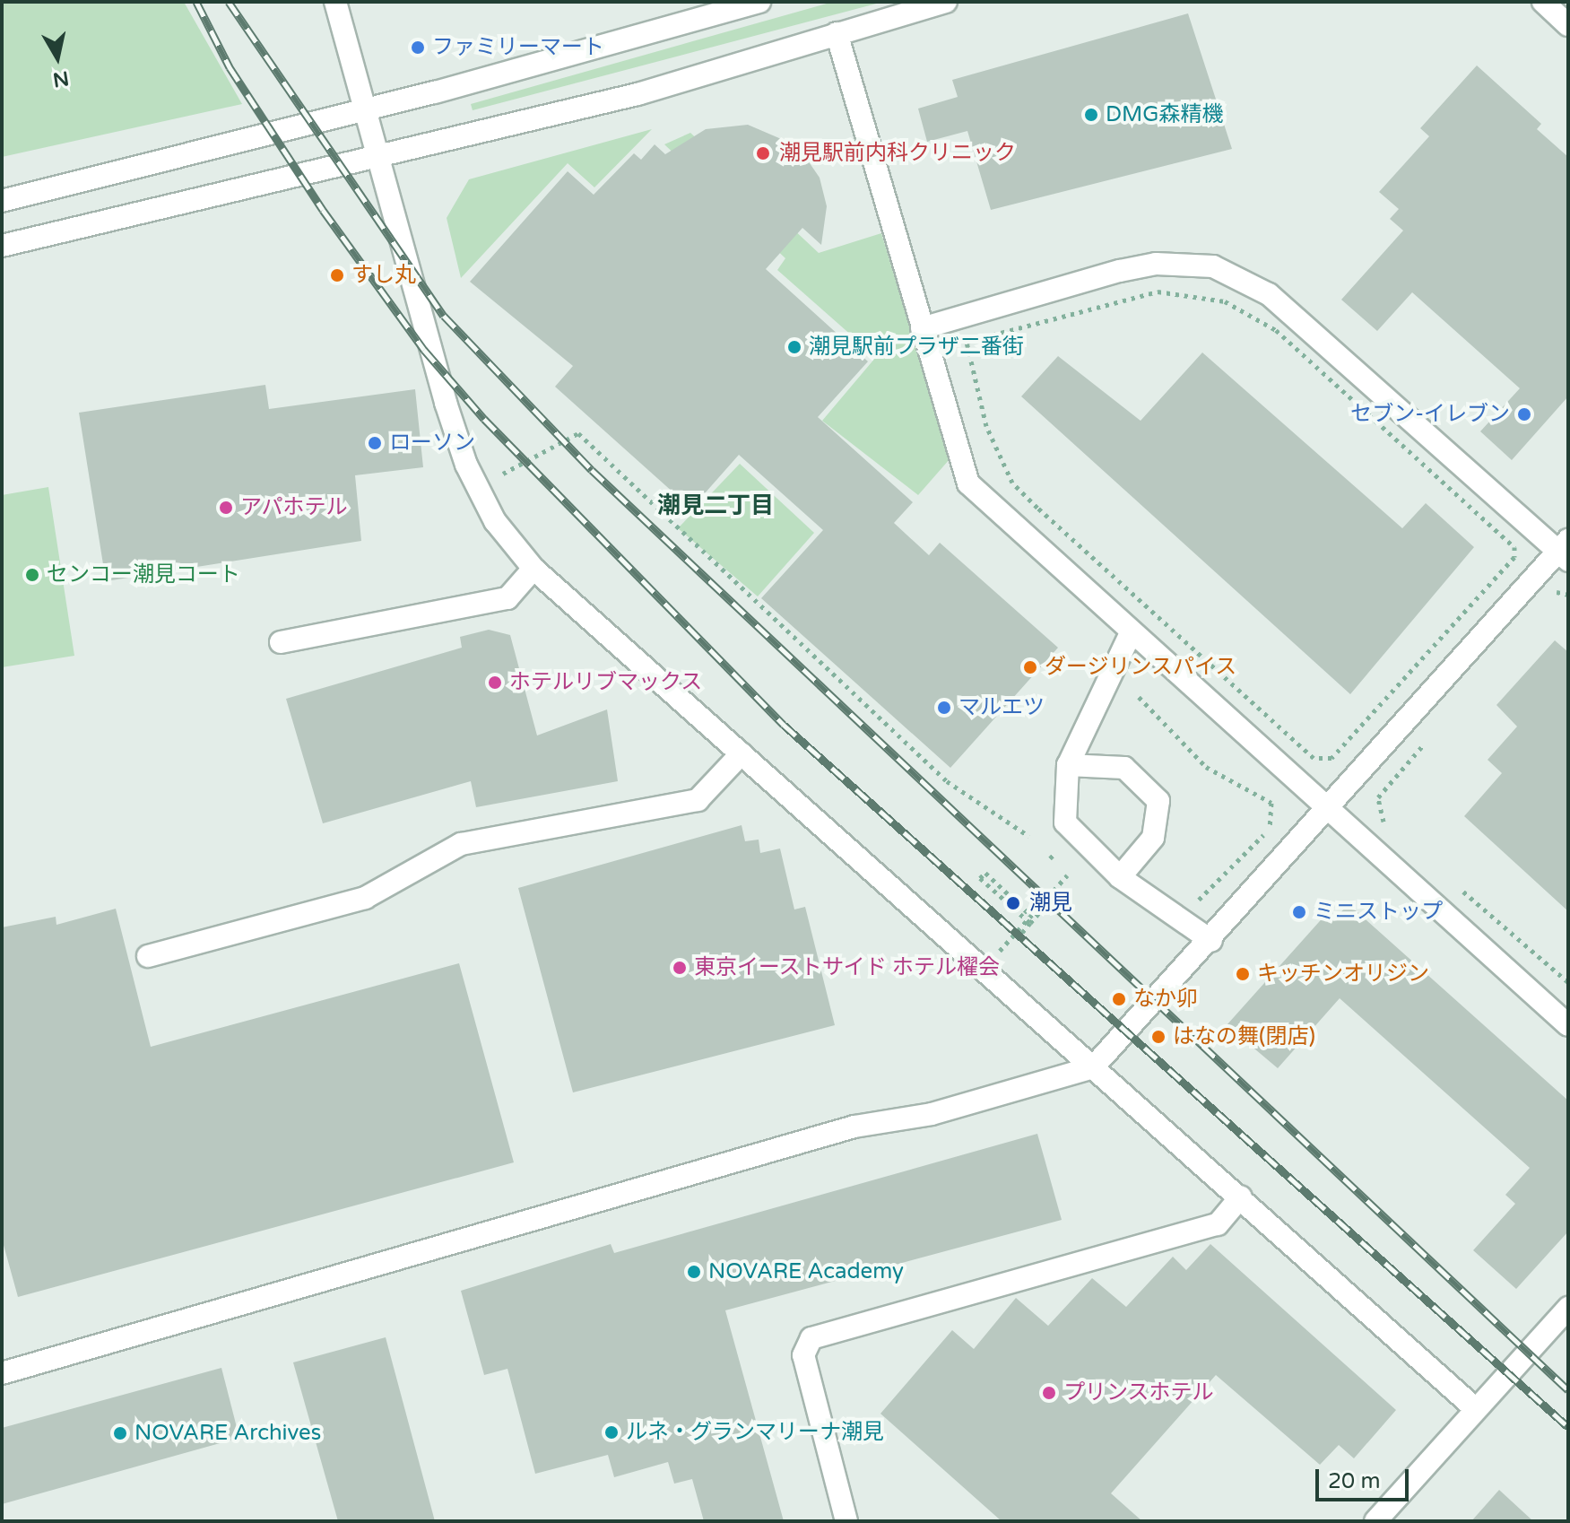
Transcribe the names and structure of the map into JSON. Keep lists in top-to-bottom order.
{
  "districts": ["潮見二丁目"],
  "places": [
    "ファミリーマート",
    "DMG森精機",
    "潮見駅前内科クリニック",
    "すし丸",
    "潮見駅前プラザ二番街",
    "セブン-イレブン",
    "ローソン",
    "アパホテル",
    "センコー潮見コート",
    "ダージリンスパイス",
    "ホテルリブマックス",
    "マルエツ",
    "潮見",
    "ミニストップ",
    "東京イーストサイド ホテル櫂会",
    "キッチンオリジン",
    "なか卯",
    "はなの舞(閉店)",
    "NOVARE Academy",
    "プリンスホテル",
    "ルネ・グランマリーナ潮見",
    "NOVARE Archives"
  ],
  "scale_bar": "20 m",
  "north": "bottom"
}
